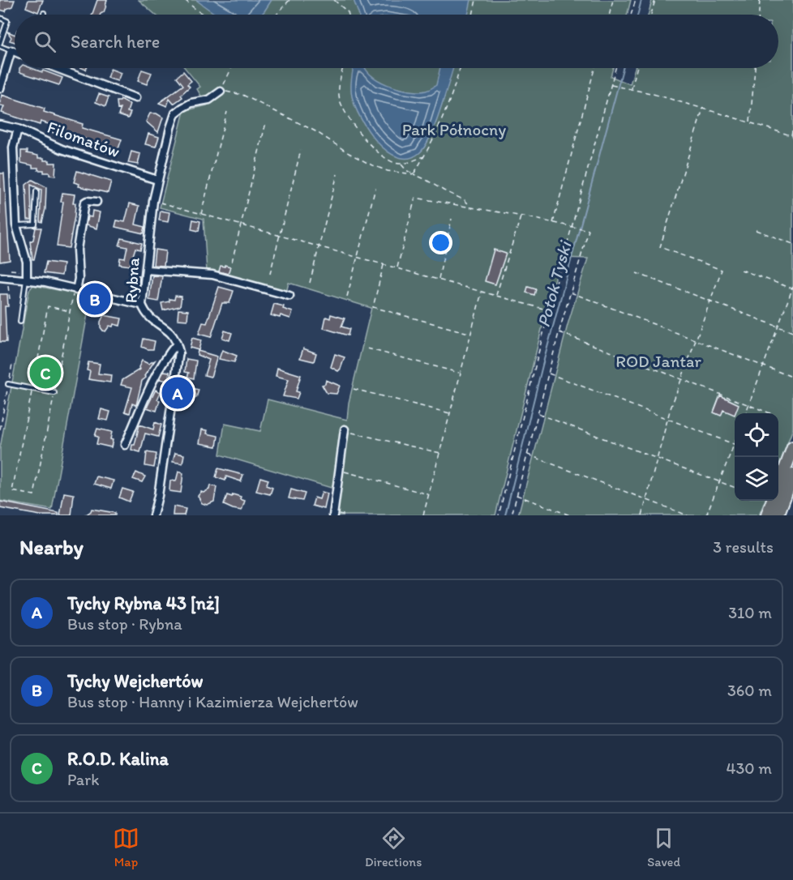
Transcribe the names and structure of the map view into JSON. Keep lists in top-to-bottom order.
{
  "streets": {
    "street": ["Filomatów", "Rybna"]
  },
  "crossings": [
    ["Filomatów", "Rybna"]
  ],
  "water": ["Potok Tyski"],
  "parks": ["Park Północny", "ROD Jantar"],
  "page": {
    "search": "Search here",
    "pins": ["B", "C", "A"],
    "heading": ["Nearby", "3 results"],
    "list": [
      {
        "mark": "A",
        "name": "Tychy Rybna 43 [nż]",
        "note": "Bus stop · Rybna",
        "value": "310 m"
      },
      {
        "mark": "B",
        "name": "Tychy Wejchertów",
        "note": "Bus stop · Hanny i Kazimierza Wejchertów",
        "value": "360 m"
      },
      {
        "mark": "C",
        "name": "R.O.D. Kalina",
        "note": "Park",
        "value": "430 m"
      }
    ],
    "nav": ["Map", "Directions", "Saved"]
  }
}
